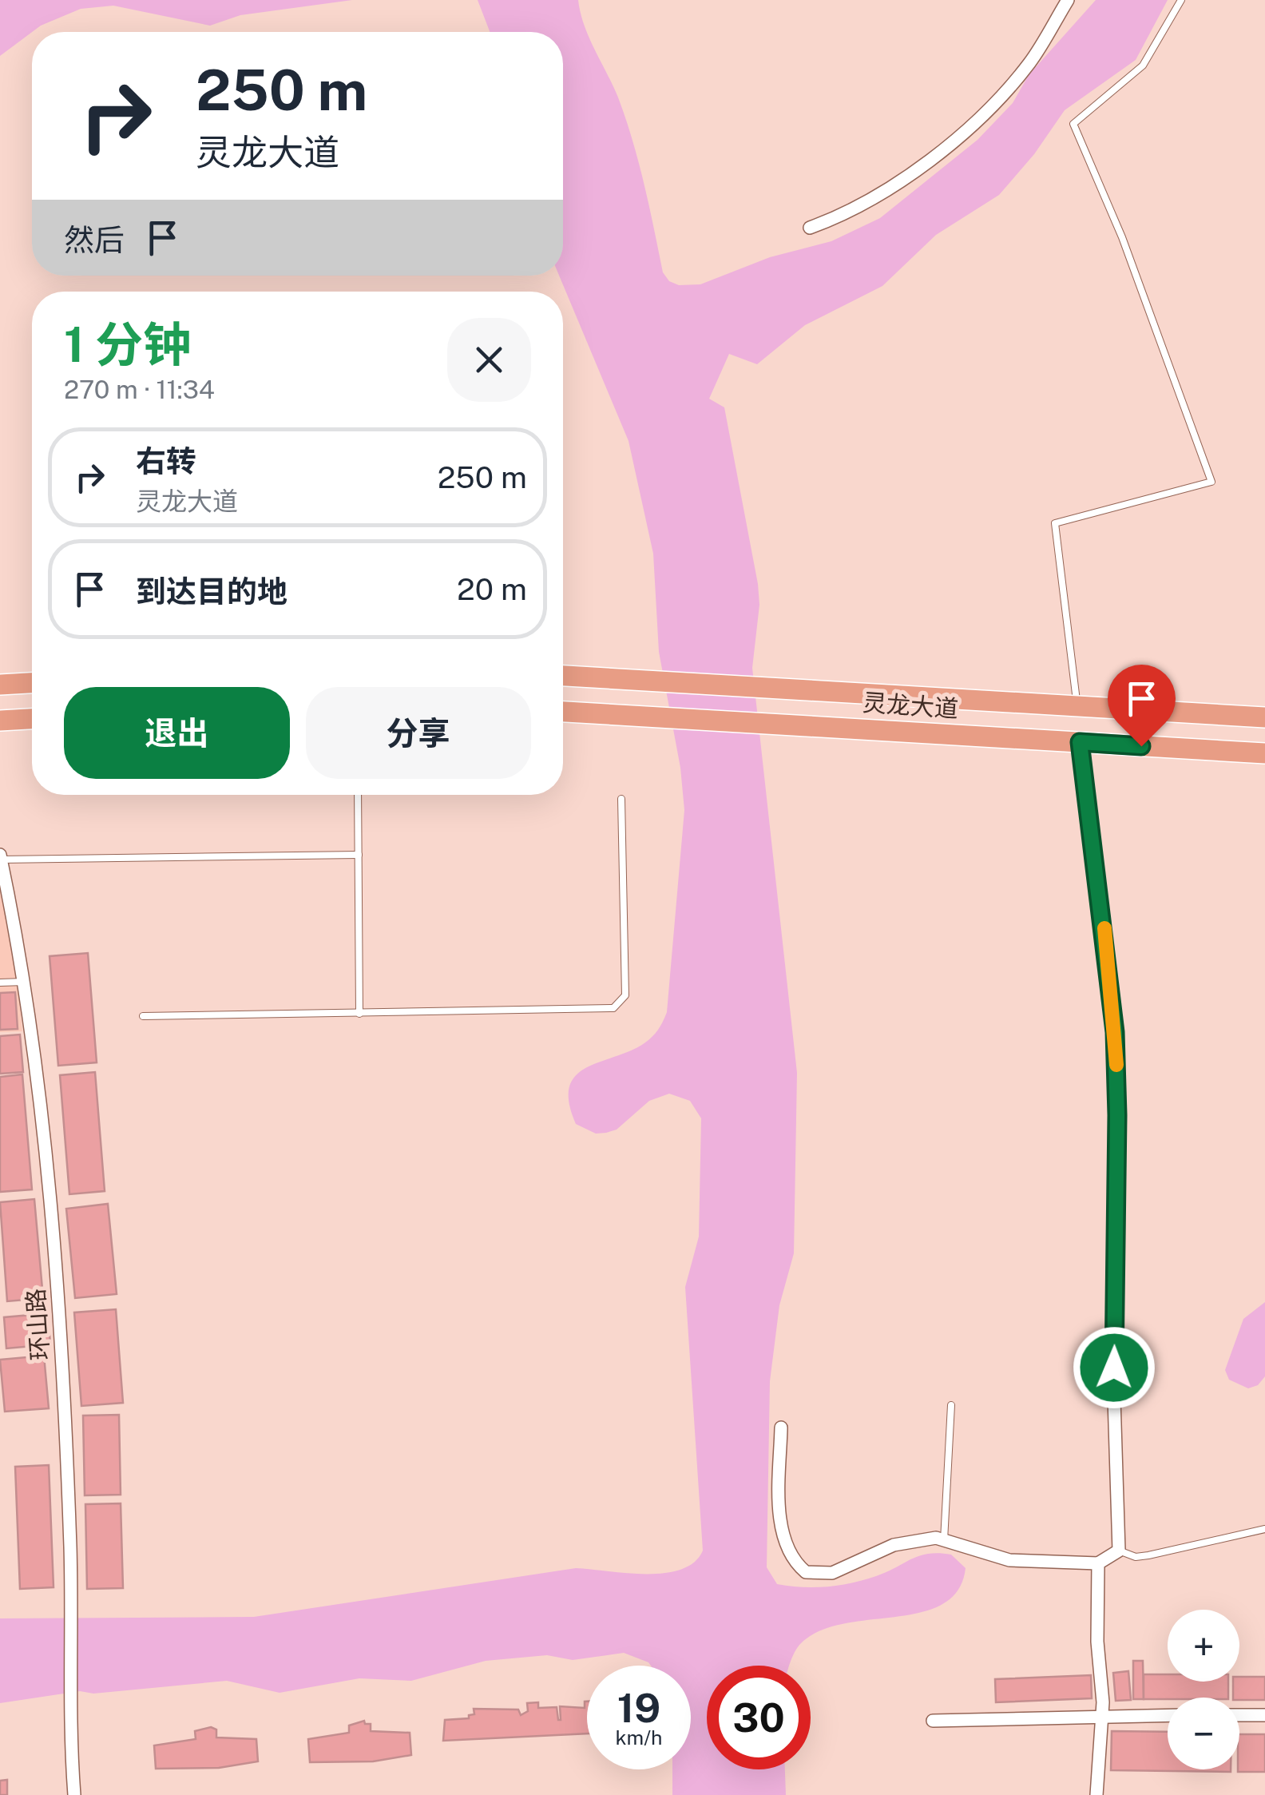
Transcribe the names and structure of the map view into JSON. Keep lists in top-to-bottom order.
{
  "streets": {
    "main road": ["灵龙大道"],
    "street": ["环山路"]
  },
  "page": {
    "turn": ["250 m", "灵龙大道"],
    "then": "然后",
    "heading": ["1 分钟", "270 m · 11:34"],
    "list": [
      {
        "name": "右转",
        "note": "灵龙大道",
        "value": "250 m"
      },
      {
        "name": "到达目的地",
        "value": "20 m"
      }
    ],
    "buttons": ["退出", "分享"],
    "map_buttons": ["+", "−"],
    "speed": "19 km/h",
    "limit": "30"
  }
}
